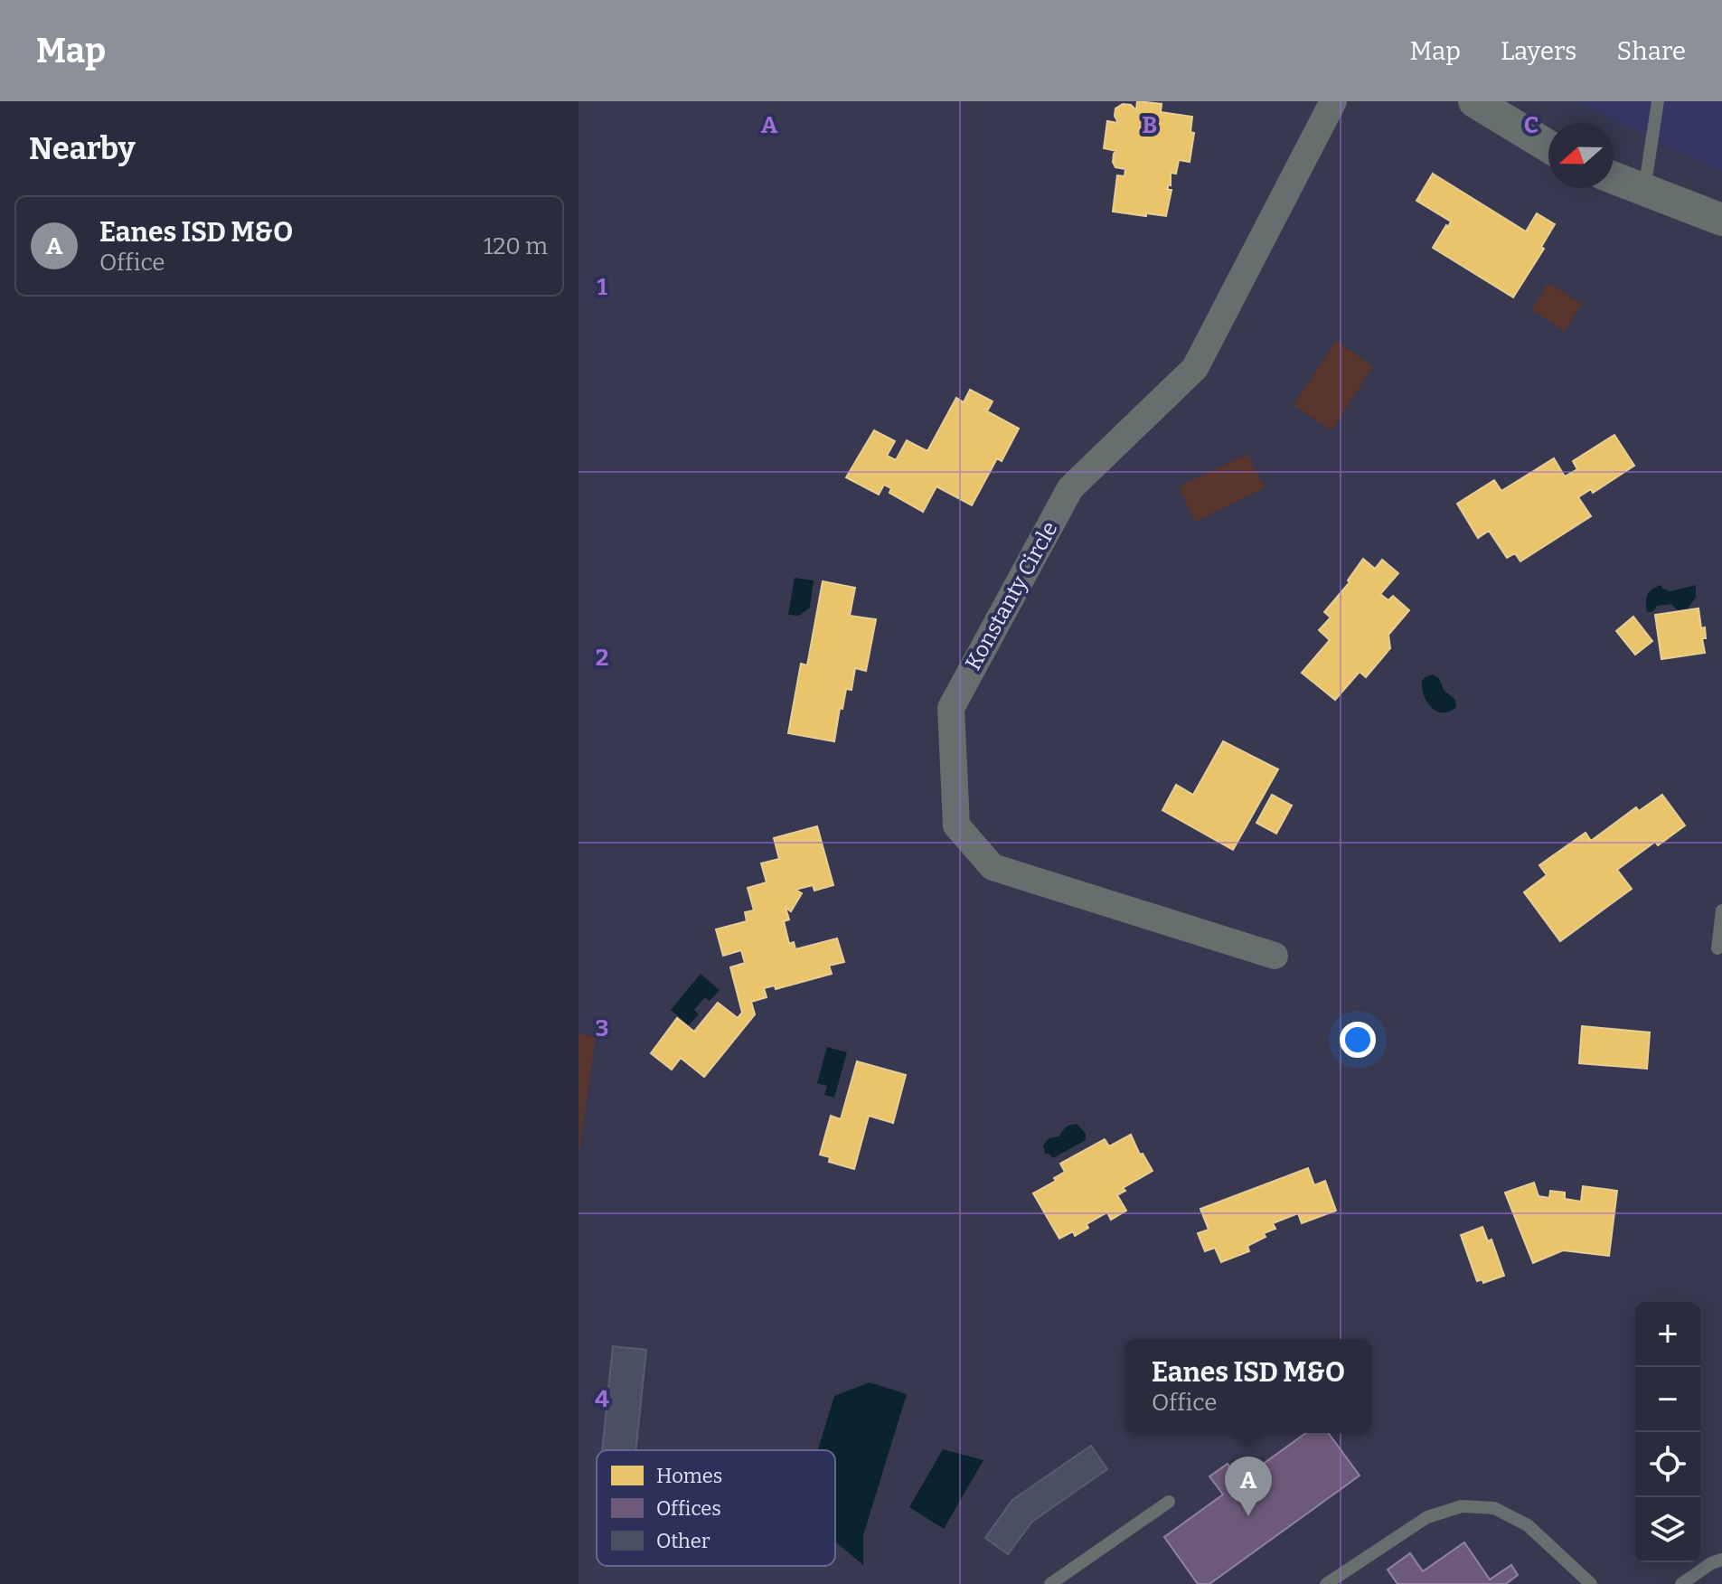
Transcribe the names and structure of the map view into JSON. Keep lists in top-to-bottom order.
{
  "streets": {
    "street": ["Konstanty Circle"]
  },
  "legend": ["Homes", "Offices", "Other"],
  "north": "left",
  "page": {
    "header": "Map",
    "nav": ["Map", "Layers", "Share"],
    "heading": "Nearby",
    "list": [
      {
        "mark": "A",
        "name": "Eanes ISD M&O",
        "note": "Office",
        "value": "120 m"
      }
    ],
    "map_buttons": ["+", "−"],
    "popup": ["Eanes ISD M&O", "Office"],
    "pins": "A"
  },
  "grid": {
    "columns": ["A", "B", "C"],
    "rows": [
      "1",
      "2",
      "3",
      "4"
    ]
  }
}
